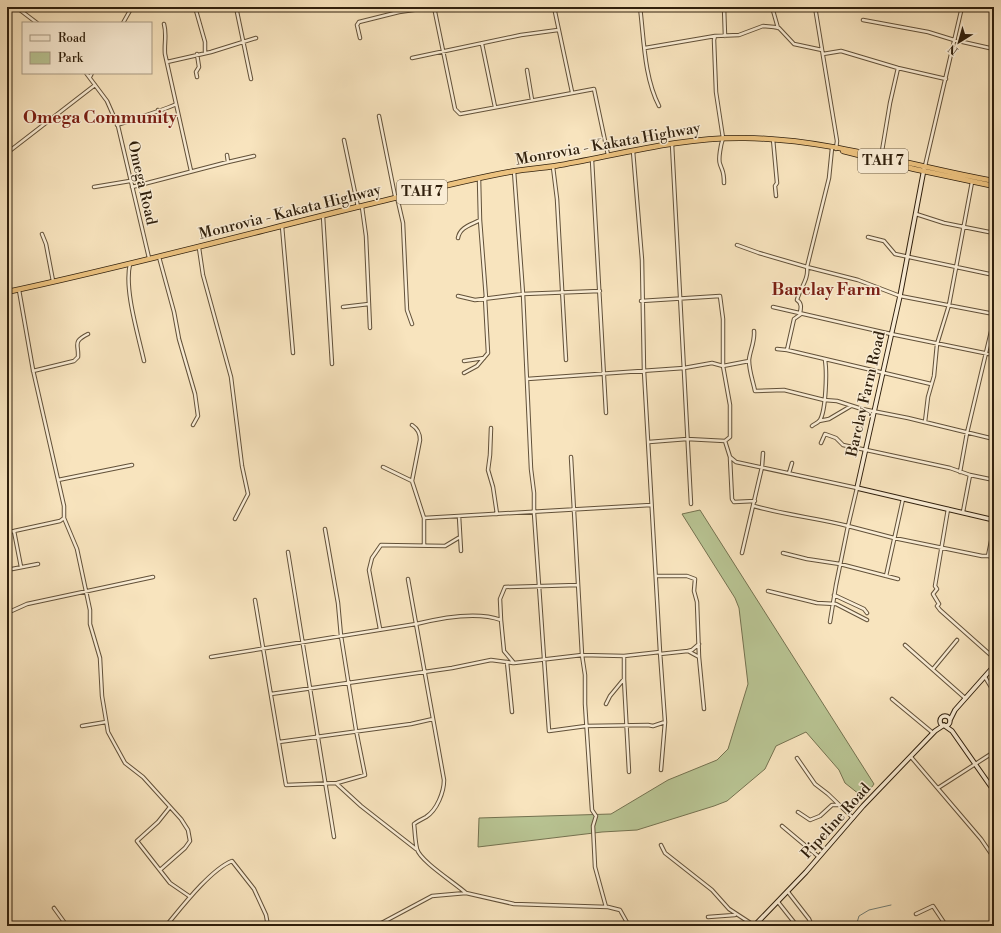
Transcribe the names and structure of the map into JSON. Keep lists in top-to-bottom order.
{
  "streets": {
    "highway": ["Monrovia - Kakata Highway", "TAH 7"],
    "street": ["Omega Road", "Barclay Farm Road", "Pipeline Road"]
  },
  "crossings": [
    ["Monrovia - Kakata Highway", "Omega Road"],
    ["Monrovia - Kakata Highway", "Barclay Farm Road"]
  ],
  "districts": ["Omega Community", "Barclay Farm"],
  "legend": ["Road", "Park"],
  "north": "bottom left"
}
